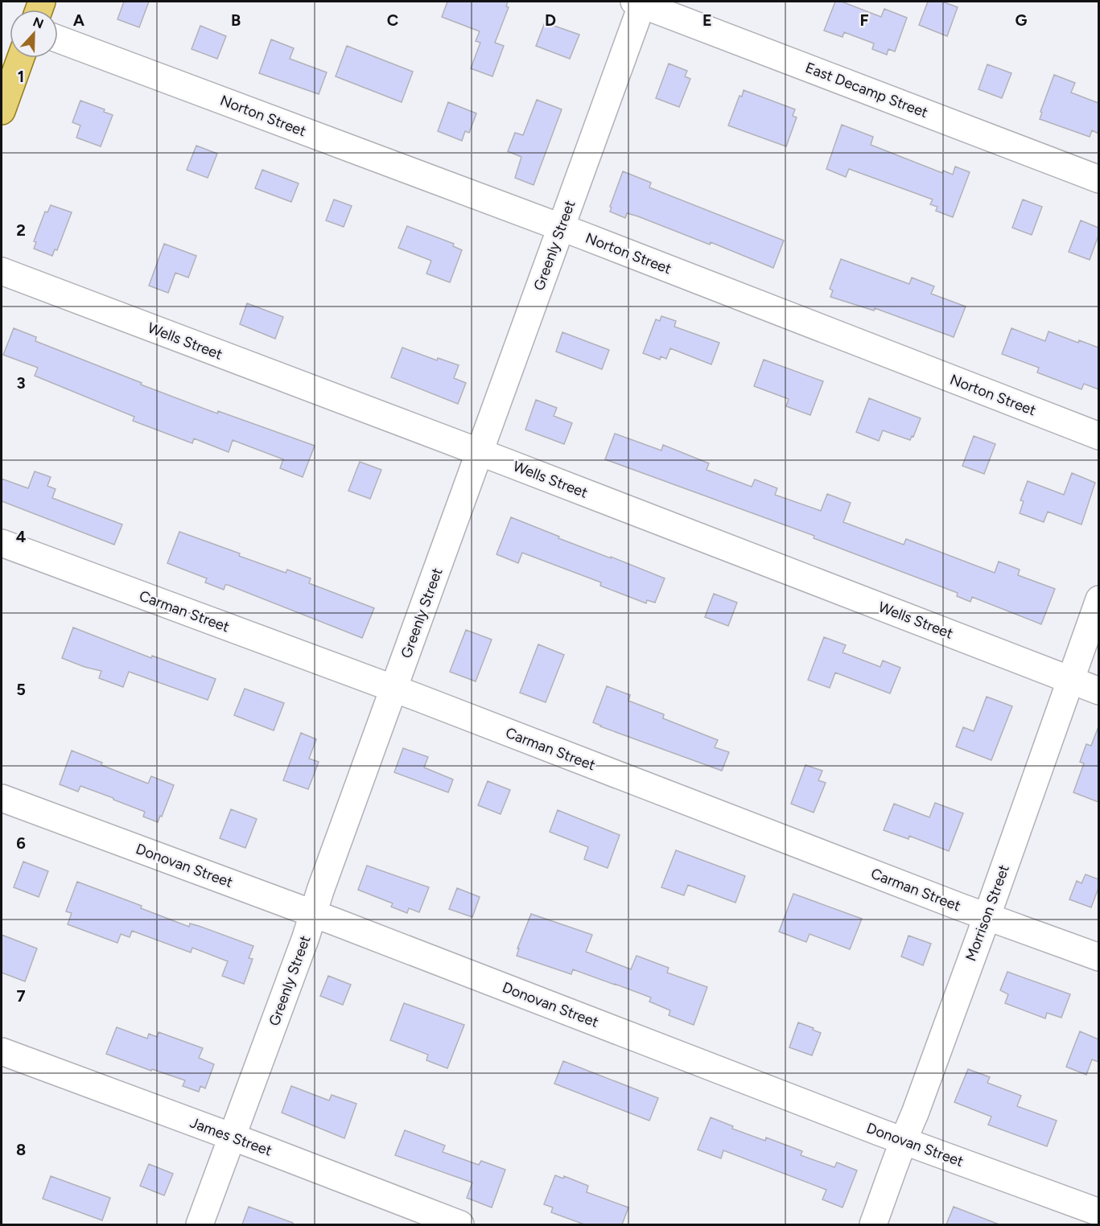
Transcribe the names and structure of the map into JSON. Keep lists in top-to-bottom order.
{
  "streets": {
    "street": [
      "East Decamp Street",
      "Norton Street",
      "Greenly Street",
      "Wells Street",
      "Carman Street",
      "Donovan Street",
      "Morrison Street",
      "James Street"
    ]
  },
  "crossings": [
    ["East Decamp Street", "Greenly Street"],
    ["Norton Street", "Greenly Street"],
    ["Greenly Street", "Wells Street"],
    ["Greenly Street", "Carman Street"],
    ["Greenly Street", "Donovan Street"],
    ["Greenly Street", "James Street"],
    ["Wells Street", "Morrison Street"],
    ["Carman Street", "Morrison Street"],
    ["Donovan Street", "Morrison Street"]
  ],
  "north": "top",
  "grid": {
    "columns": [
      "A",
      "B",
      "C",
      "D",
      "E",
      "F",
      "G"
    ],
    "rows": [
      "1",
      "2",
      "3",
      "4",
      "5",
      "6",
      "7",
      "8"
    ]
  }
}
